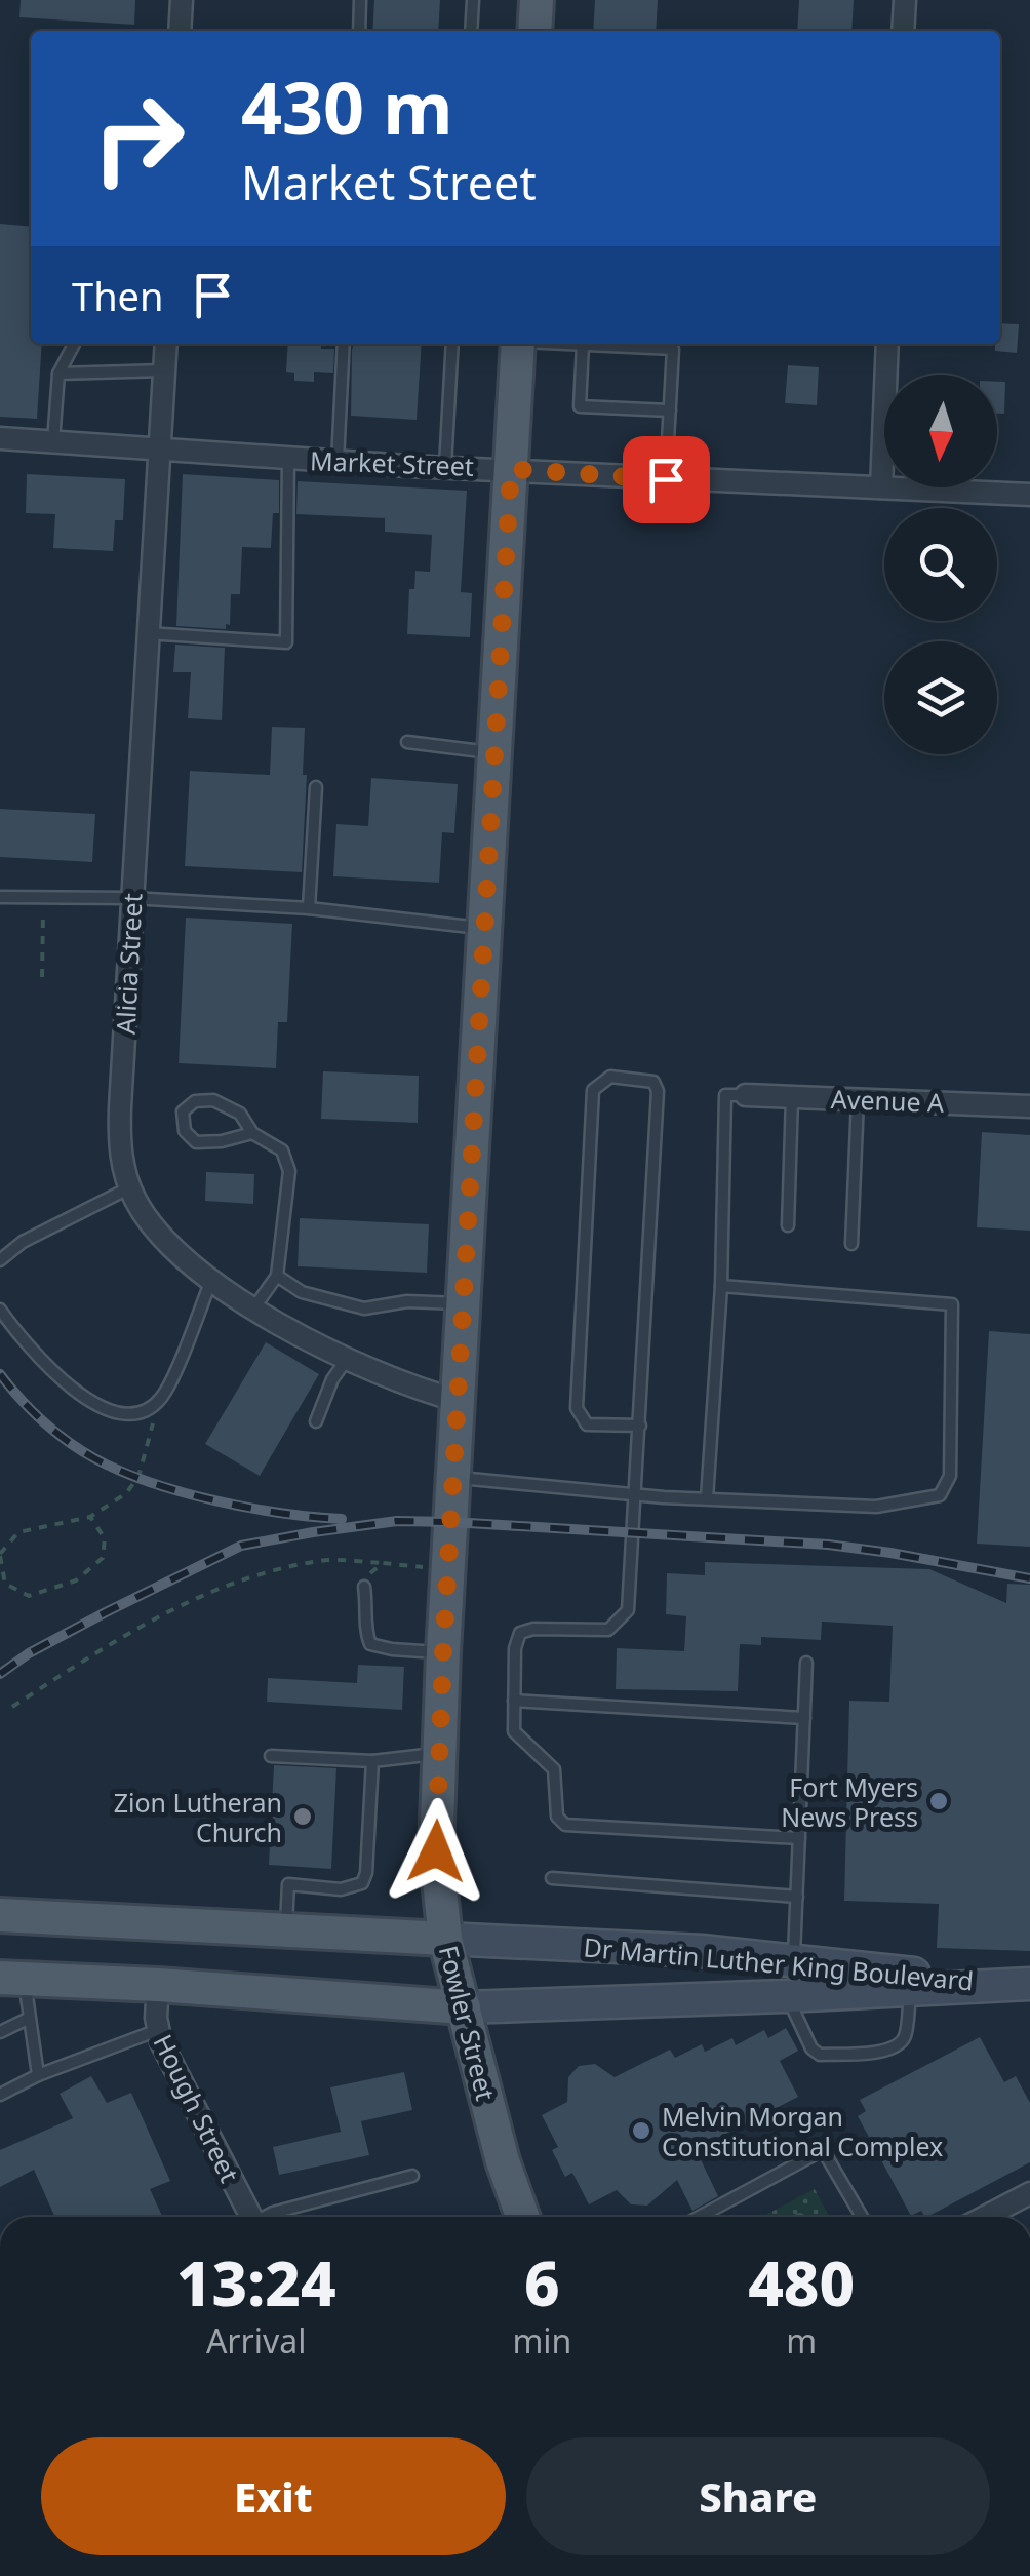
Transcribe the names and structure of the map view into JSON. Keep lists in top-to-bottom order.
{
  "streets": {
    "main road": ["Dr Martin Luther King Boulevard", "Fowler Street"],
    "street": [
      "Market Street",
      "Alicia Street",
      "Avenue A",
      "Hough Street"
    ]
  },
  "crossings": [
    ["Market Street", "Alicia Street"],
    ["Market Street", "Fowler Street"],
    ["Alicia Street", "Fowler Street"],
    ["Dr Martin Luther King Boulevard", "Fowler Street"]
  ],
  "places": ["Fort Myers News Press", "Zion Lutheran Church", "Melvin Morgan Constitutional Complex"],
  "north": "bottom",
  "page": {
    "turn": ["430 m", "Market Street"],
    "then": "Then",
    "eta": [
      "13:24",
      "Arrival",
      "6",
      "min",
      "480",
      "m"
    ],
    "buttons": ["Exit", "Share"]
  }
}
